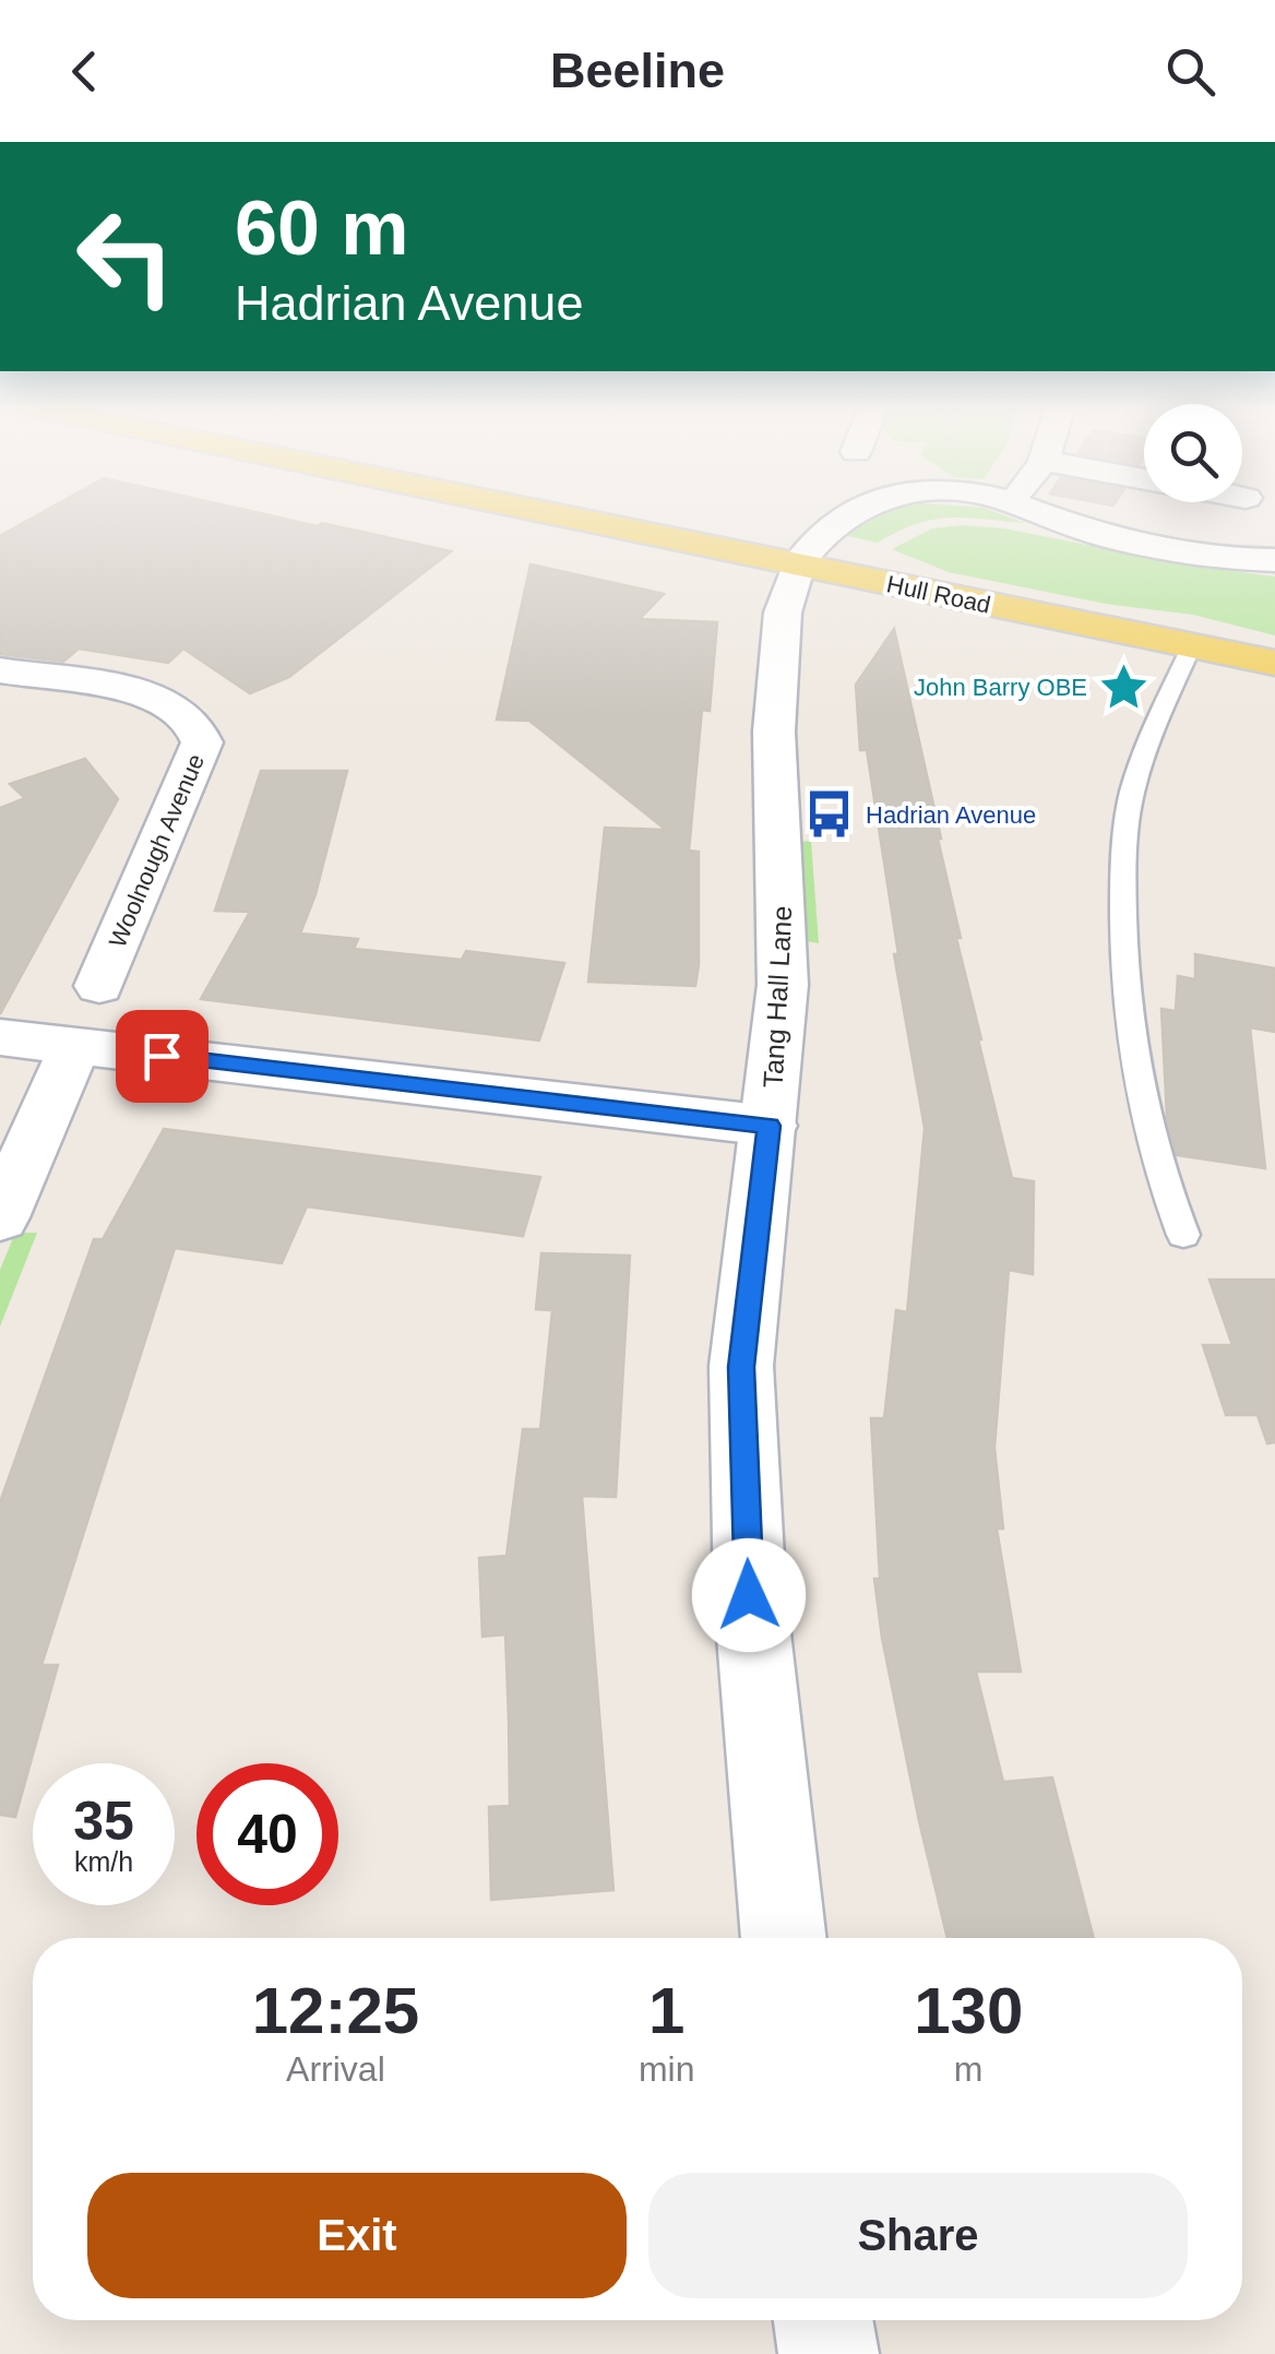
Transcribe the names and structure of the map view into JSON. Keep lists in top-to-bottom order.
{
  "streets": {
    "main road": ["Hull Road"],
    "street": ["Woolnough Avenue", "Tang Hall Lane"]
  },
  "crossings": [
    ["Hull Road", "Tang Hall Lane"]
  ],
  "places": {
    "place": ["John Barry OBE"],
    "bus stop": ["Hadrian Avenue"]
  },
  "page": {
    "header": "Beeline",
    "turn": ["60 m", "Hadrian Avenue"],
    "speed": "35 km/h",
    "limit": "40",
    "eta": [
      "12:25",
      "Arrival",
      "1",
      "min",
      "130",
      "m"
    ],
    "buttons": ["Exit", "Share"]
  }
}
